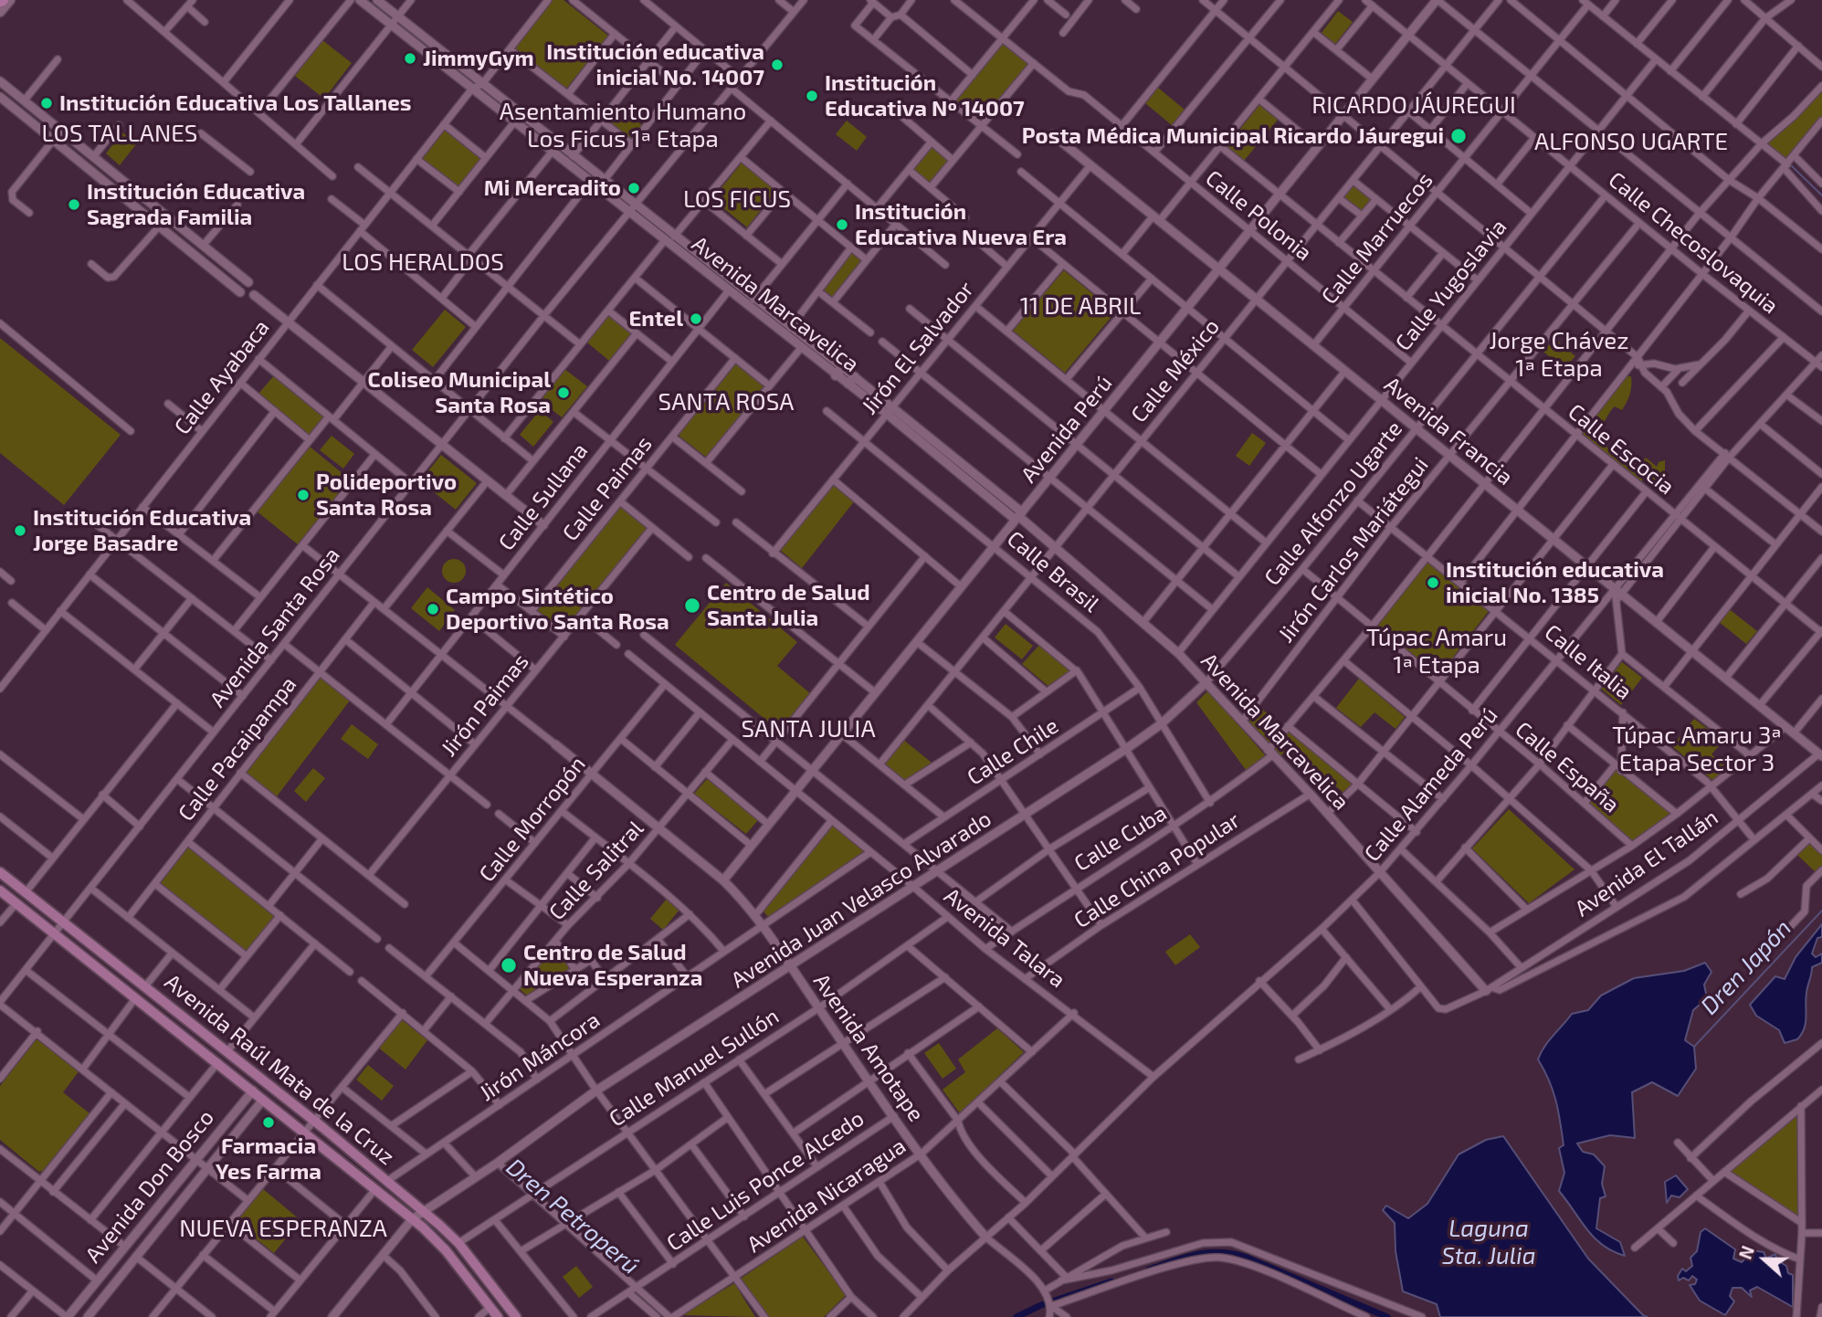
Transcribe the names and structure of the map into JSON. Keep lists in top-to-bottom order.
{
  "streets": {
    "main road": ["Avenida Raúl Mata de la Cruz", "Avenida Don Bosco"],
    "street": [
      "Calle Polonia",
      "Calle Marruecos",
      "Calle Checoslovaquia",
      "Calle Yugoslavia",
      "Avenida Marcavelica",
      "Jirón El Salvador",
      "Calle México",
      "Calle Ayabaca",
      "Avenida Perú",
      "Avenida Francia",
      "Calle Escocia",
      "Calle Paimas",
      "Calle Sullana",
      "Calle Alfonzo Ugarte",
      "Jirón Carlos Mariátegui",
      "Calle Brasil",
      "Avenida Santa Rosa",
      "Calle Italia",
      "Jirón Paimas",
      "Calle Pacaipampa",
      "Calle Chile",
      "Calle España",
      "Calle Alameda Perú",
      "Calle Morropón",
      "Calle Cuba",
      "Avenida El Tallán",
      "Calle Salitral",
      "Calle China Popular",
      "Avenida Juan Velasco Alvarado",
      "Avenida Talara",
      "Avenida Amotape",
      "Jirón Máncora",
      "Calle Manuel Sullón",
      "Calle Luis Ponce Alcedo",
      "Avenida Nicaragua"
    ]
  },
  "crossings": [
    ["Calle Polonia", "Calle Marruecos"],
    ["Calle Polonia", "Calle Yugoslavia"],
    ["Calle Polonia", "Calle México"],
    ["Calle Polonia", "Avenida Perú"],
    ["Calle Marruecos", "Calle Checoslovaquia"],
    ["Calle Marruecos", "Avenida Francia"],
    ["Calle Marruecos", "Calle Escocia"],
    ["Calle Checoslovaquia", "Calle Yugoslavia"],
    ["Calle Checoslovaquia", "Calle México"],
    ["Calle Checoslovaquia", "Avenida Perú"],
    ["Calle Checoslovaquia", "Calle Alfonzo Ugarte"],
    ["Calle Checoslovaquia", "Jirón Carlos Mariátegui"],
    ["Calle Checoslovaquia", "Calle Alameda Perú"],
    ["Calle Checoslovaquia", "Calle Cuba"],
    ["Calle Yugoslavia", "Avenida Marcavelica"],
    ["Calle Yugoslavia", "Avenida Francia"],
    ["Calle Yugoslavia", "Calle Escocia"],
    ["Avenida Marcavelica", "Jirón El Salvador"],
    ["Avenida Marcavelica", "Calle México"],
    ["Avenida Marcavelica", "Calle Ayabaca"],
    ["Avenida Marcavelica", "Avenida Perú"],
    ["Avenida Marcavelica", "Calle Sullana"],
    ["Avenida Marcavelica", "Calle Alfonzo Ugarte"],
    ["Avenida Marcavelica", "Jirón Carlos Mariátegui"],
    ["Avenida Marcavelica", "Avenida Santa Rosa"],
    ["Avenida Marcavelica", "Calle Alameda Perú"],
    ["Avenida Marcavelica", "Calle Cuba"],
    ["Avenida Marcavelica", "Avenida El Tallán"],
    ["Avenida Marcavelica", "Calle China Popular"],
    ["Avenida Marcavelica", "Avenida Juan Velasco Alvarado"],
    ["Jirón El Salvador", "Avenida Francia"],
    ["Jirón El Salvador", "Calle Brasil"],
    ["Calle México", "Avenida Francia"],
    ["Calle México", "Calle Escocia"],
    ["Calle México", "Calle Brasil"],
    ["Avenida Perú", "Avenida Francia"],
    ["Avenida Perú", "Calle Escocia"],
    ["Avenida Perú", "Calle Brasil"],
    ["Avenida Perú", "Avenida Talara"],
    ["Avenida Perú", "Avenida Amotape"],
    ["Avenida Francia", "Calle Alfonzo Ugarte"],
    ["Avenida Francia", "Jirón Carlos Mariátegui"],
    ["Avenida Francia", "Calle Alameda Perú"],
    ["Avenida Francia", "Calle Cuba"],
    ["Avenida Francia", "Avenida El Tallán"],
    ["Calle Escocia", "Calle Alfonzo Ugarte"],
    ["Calle Escocia", "Jirón Carlos Mariátegui"],
    ["Calle Escocia", "Calle Alameda Perú"],
    ["Calle Escocia", "Calle Cuba"],
    ["Calle Sullana", "Avenida Amotape"],
    ["Calle Alfonzo Ugarte", "Calle Italia"],
    ["Calle Alfonzo Ugarte", "Calle España"],
    ["Calle Alfonzo Ugarte", "Avenida Juan Velasco Alvarado"],
    ["Jirón Carlos Mariátegui", "Calle Italia"],
    ["Jirón Carlos Mariátegui", "Calle España"],
    ["Calle Brasil", "Calle Chile"],
    ["Calle Brasil", "Calle Cuba"],
    ["Calle Brasil", "Avenida Juan Velasco Alvarado"],
    ["Avenida Santa Rosa", "Avenida Amotape"],
    ["Avenida Santa Rosa", "Avenida Raúl Mata de la Cruz"],
    ["Calle Italia", "Calle Alameda Perú"],
    ["Calle Italia", "Calle Cuba"],
    ["Calle Italia", "Avenida El Tallán"],
    ["Jirón Paimas", "Avenida Amotape"],
    ["Calle Pacaipampa", "Avenida Amotape"],
    ["Calle España", "Calle Alameda Perú"],
    ["Calle España", "Calle Cuba"],
    ["Calle Alameda Perú", "Avenida Talara"],
    ["Calle Alameda Perú", "Avenida Amotape"],
    ["Calle Morropón", "Avenida Talara"],
    ["Calle Morropón", "Avenida Amotape"],
    ["Calle Cuba", "Avenida Talara"],
    ["Calle Salitral", "Avenida Talara"],
    ["Calle Salitral", "Avenida Amotape"],
    ["Calle China Popular", "Avenida Talara"],
    ["Avenida Juan Velasco Alvarado", "Avenida Talara"],
    ["Avenida Juan Velasco Alvarado", "Avenida Amotape"],
    ["Avenida Juan Velasco Alvarado", "Avenida Raúl Mata de la Cruz"],
    ["Avenida Talara", "Jirón Máncora"],
    ["Avenida Talara", "Calle Manuel Sullón"],
    ["Avenida Talara", "Avenida Nicaragua"],
    ["Avenida Amotape", "Jirón Máncora"],
    ["Avenida Amotape", "Calle Manuel Sullón"],
    ["Avenida Amotape", "Calle Luis Ponce Alcedo"],
    ["Avenida Amotape", "Avenida Nicaragua"],
    ["Jirón Máncora", "Avenida Raúl Mata de la Cruz"],
    ["Calle Manuel Sullón", "Avenida Raúl Mata de la Cruz"],
    ["Avenida Raúl Mata de la Cruz", "Avenida Don Bosco"]
  ],
  "districts": [
    "RICARDO JÁUREGUI",
    "Asentamiento Humano Los Ficus 1ª Etapa",
    "LOS TALLANES",
    "ALFONSO UGARTE",
    "LOS FICUS",
    "LOS HERALDOS",
    "11 DE ABRIL",
    "Jorge Chávez 1ª Etapa",
    "SANTA ROSA",
    "Túpac Amaru 1ª Etapa",
    "SANTA JULIA",
    "Túpac Amaru 3ª Etapa Sector 3",
    "NUEVA ESPERANZA"
  ],
  "water": ["Dren Japón", "Dren Petroperú", "Laguna Sta. Julia"],
  "places": [
    "JimmyGym",
    "Institución educativa inicial No. 14007",
    "Institución Educativa Nº 14007",
    "Institución Educativa Los Tallanes",
    "Posta Médica Municipal Ricardo Jáuregui",
    "Mi Mercadito",
    "Institución Educativa Sagrada Familia",
    "Institución Educativa Nueva Era",
    "Entel",
    "Coliseo Municipal Santa Rosa",
    "Polideportivo Santa Rosa",
    "Institución Educativa Jorge Basadre",
    "Institución educativa inicial No. 1385",
    "Centro de Salud Santa Julia",
    "Campo Sintético Deportivo Santa Rosa",
    "Centro de Salud Nueva Esperanza",
    "Farmacia Yes Farma"
  ],
  "north": "left"
}
